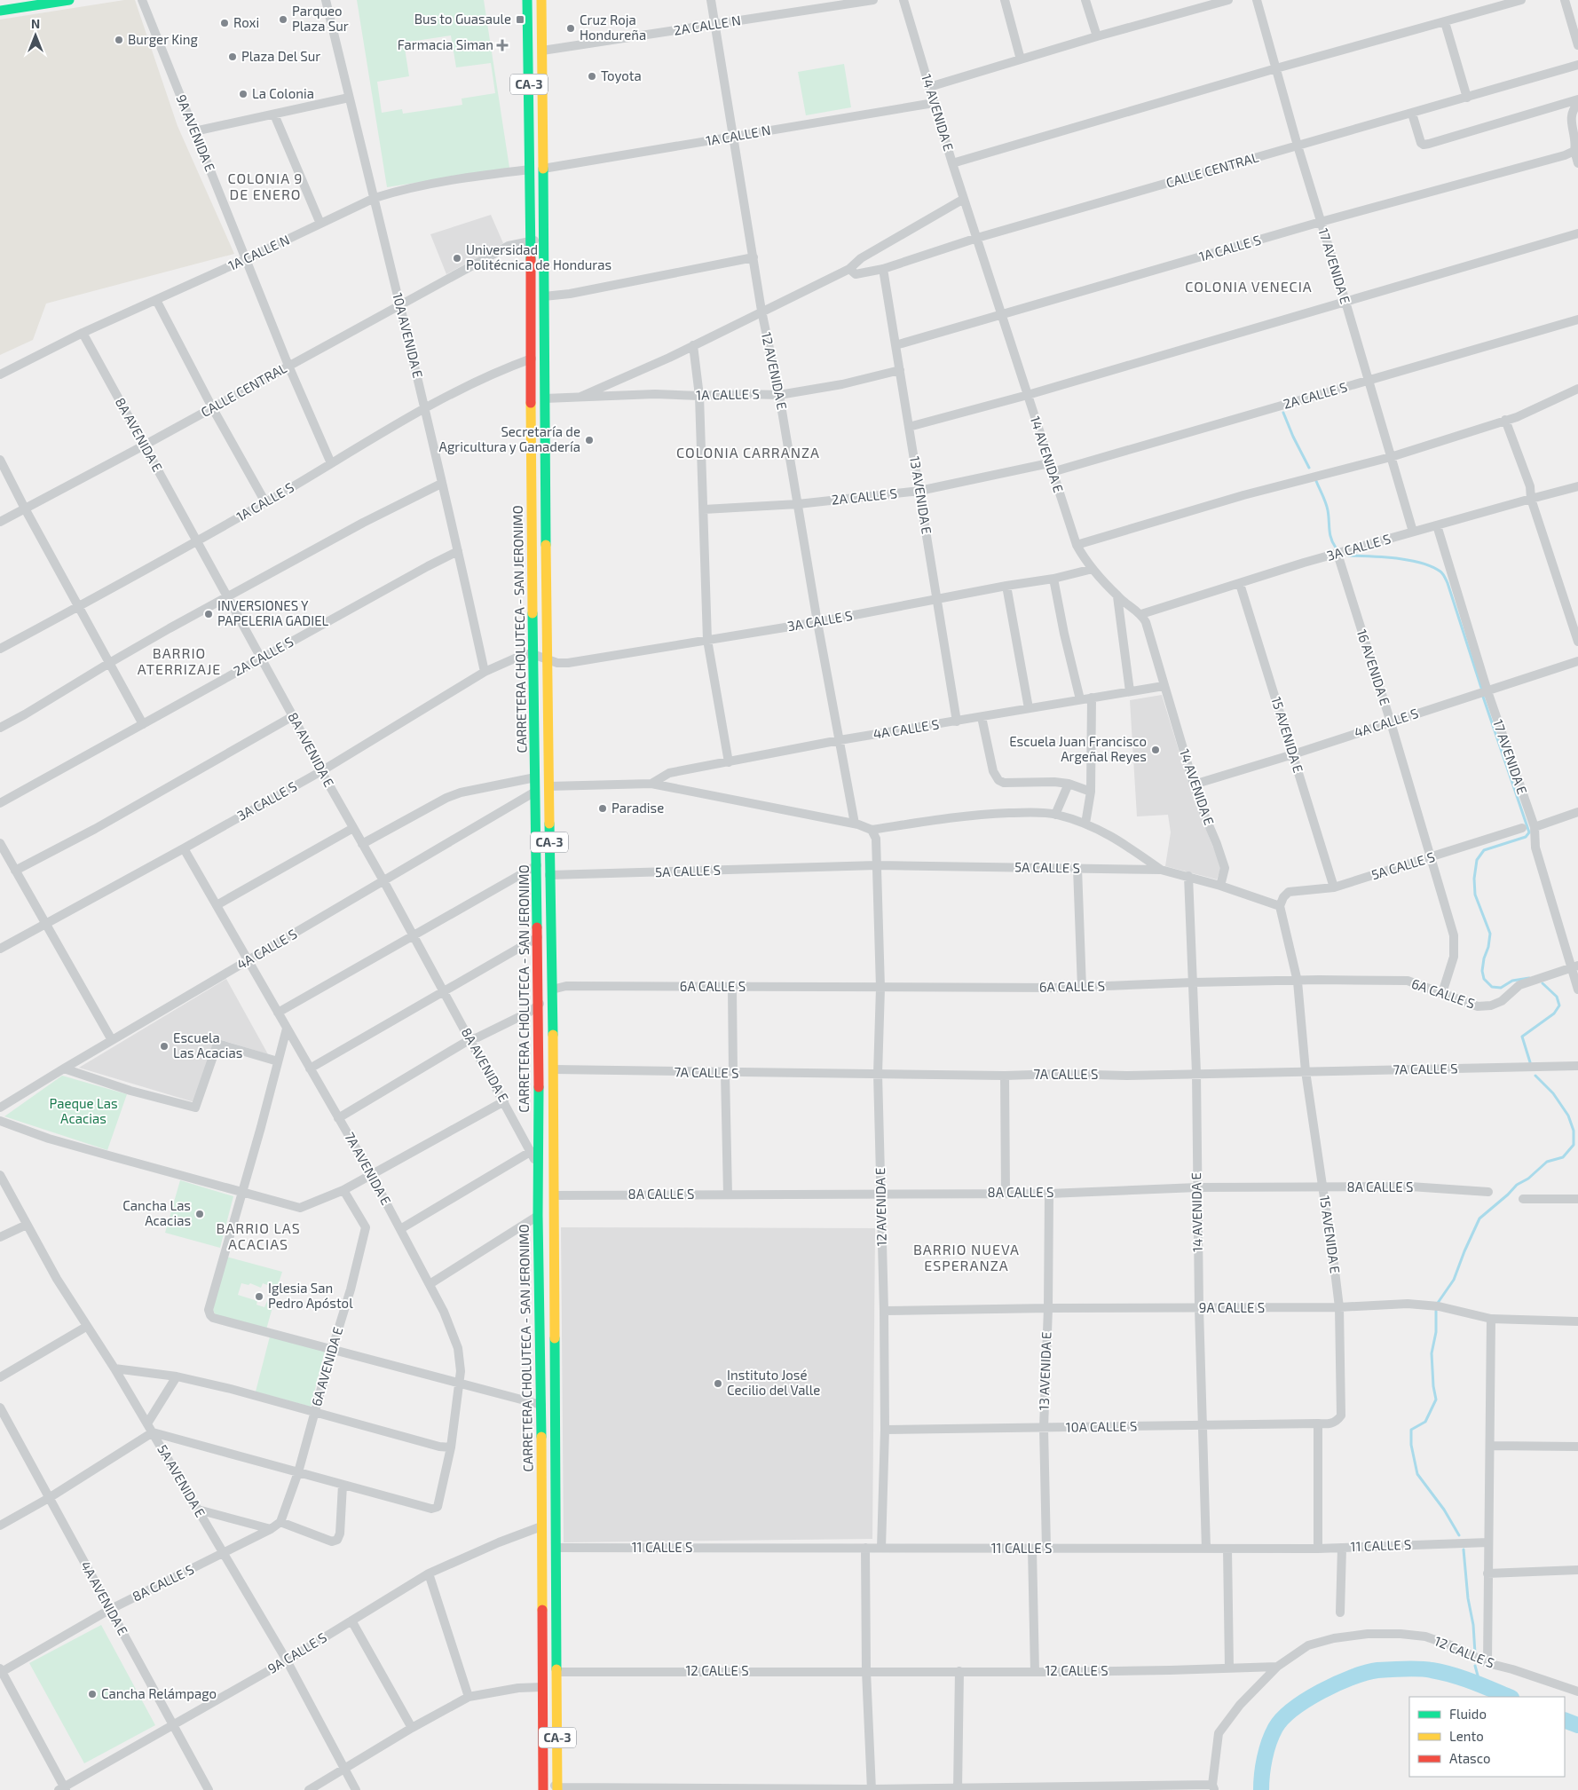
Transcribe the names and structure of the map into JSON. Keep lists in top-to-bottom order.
{
  "streets": {
    "highway": ["CA-3", "CARRETERA CHOLUTECA - SAN JERONIMO"],
    "street": [
      "2A CALLE N",
      "14 AVENIDA E",
      "9A AVENIDA E",
      "1A CALLE N",
      "CALLE CENTRAL",
      "1A CALLE S",
      "17 AVENIDA E",
      "10A AVENIDA E",
      "12 AVENIDA E",
      "2A CALLE S",
      "8A AVENIDA E",
      "13 AVENIDA E",
      "3A CALLE S",
      "16 AVENIDA E",
      "4A CALLE S",
      "15 AVENIDA E",
      "5A CALLE S",
      "6A CALLE S",
      "7A CALLE S",
      "7A AVENIDA E",
      "8A CALLE S",
      "9A CALLE S",
      "6A AVENIDA E",
      "10A CALLE S",
      "5A AVENIDA E",
      "11 CALLE S",
      "4A AVENIDA E",
      "12 CALLE S"
    ]
  },
  "crossings": [
    ["2A CALLE N", "12 AVENIDA E"],
    ["2A CALLE N", "CARRETERA CHOLUTECA - SAN JERONIMO"],
    ["14 AVENIDA E", "1A CALLE N"],
    ["14 AVENIDA E", "CALLE CENTRAL"],
    ["14 AVENIDA E", "1A CALLE S"],
    ["14 AVENIDA E", "2A CALLE S"],
    ["14 AVENIDA E", "3A CALLE S"],
    ["14 AVENIDA E", "4A CALLE S"],
    ["14 AVENIDA E", "5A CALLE S"],
    ["14 AVENIDA E", "6A CALLE S"],
    ["14 AVENIDA E", "7A CALLE S"],
    ["14 AVENIDA E", "8A CALLE S"],
    ["14 AVENIDA E", "9A CALLE S"],
    ["14 AVENIDA E", "10A CALLE S"],
    ["14 AVENIDA E", "11 CALLE S"],
    ["9A AVENIDA E", "1A CALLE N"],
    ["9A AVENIDA E", "CALLE CENTRAL"],
    ["9A AVENIDA E", "1A CALLE S"],
    ["1A CALLE N", "10A AVENIDA E"],
    ["1A CALLE N", "12 AVENIDA E"],
    ["1A CALLE N", "8A AVENIDA E"],
    ["1A CALLE N", "CARRETERA CHOLUTECA - SAN JERONIMO"],
    ["CALLE CENTRAL", "17 AVENIDA E"],
    ["CALLE CENTRAL", "10A AVENIDA E"],
    ["CALLE CENTRAL", "8A AVENIDA E"],
    ["CALLE CENTRAL", "13 AVENIDA E"],
    ["CALLE CENTRAL", "CARRETERA CHOLUTECA - SAN JERONIMO"],
    ["1A CALLE S", "17 AVENIDA E"],
    ["1A CALLE S", "10A AVENIDA E"],
    ["1A CALLE S", "12 AVENIDA E"],
    ["1A CALLE S", "8A AVENIDA E"],
    ["1A CALLE S", "13 AVENIDA E"],
    ["1A CALLE S", "CARRETERA CHOLUTECA - SAN JERONIMO"],
    ["17 AVENIDA E", "2A CALLE S"],
    ["17 AVENIDA E", "3A CALLE S"],
    ["17 AVENIDA E", "4A CALLE S"],
    ["17 AVENIDA E", "6A CALLE S"],
    ["10A AVENIDA E", "2A CALLE S"],
    ["10A AVENIDA E", "3A CALLE S"],
    ["12 AVENIDA E", "2A CALLE S"],
    ["12 AVENIDA E", "3A CALLE S"],
    ["12 AVENIDA E", "4A CALLE S"],
    ["12 AVENIDA E", "5A CALLE S"],
    ["12 AVENIDA E", "6A CALLE S"],
    ["12 AVENIDA E", "7A CALLE S"],
    ["12 AVENIDA E", "8A CALLE S"],
    ["12 AVENIDA E", "9A CALLE S"],
    ["12 AVENIDA E", "10A CALLE S"],
    ["12 AVENIDA E", "11 CALLE S"],
    ["2A CALLE S", "8A AVENIDA E"],
    ["2A CALLE S", "13 AVENIDA E"],
    ["8A AVENIDA E", "3A CALLE S"],
    ["8A AVENIDA E", "CARRETERA CHOLUTECA - SAN JERONIMO"],
    ["8A AVENIDA E", "4A CALLE S"],
    ["8A AVENIDA E", "6A CALLE S"],
    ["13 AVENIDA E", "3A CALLE S"],
    ["13 AVENIDA E", "4A CALLE S"],
    ["13 AVENIDA E", "8A CALLE S"],
    ["13 AVENIDA E", "9A CALLE S"],
    ["13 AVENIDA E", "10A CALLE S"],
    ["13 AVENIDA E", "11 CALLE S"],
    ["3A CALLE S", "CARRETERA CHOLUTECA - SAN JERONIMO"],
    ["3A CALLE S", "16 AVENIDA E"],
    ["3A CALLE S", "15 AVENIDA E"],
    ["3A CALLE S", "7A AVENIDA E"],
    ["CARRETERA CHOLUTECA - SAN JERONIMO", "4A CALLE S"],
    ["CARRETERA CHOLUTECA - SAN JERONIMO", "5A CALLE S"],
    ["CARRETERA CHOLUTECA - SAN JERONIMO", "6A CALLE S"],
    ["CARRETERA CHOLUTECA - SAN JERONIMO", "7A CALLE S"],
    ["CARRETERA CHOLUTECA - SAN JERONIMO", "8A CALLE S"],
    ["CARRETERA CHOLUTECA - SAN JERONIMO", "9A CALLE S"],
    ["CARRETERA CHOLUTECA - SAN JERONIMO", "11 CALLE S"],
    ["CARRETERA CHOLUTECA - SAN JERONIMO", "12 CALLE S"],
    ["16 AVENIDA E", "4A CALLE S"],
    ["16 AVENIDA E", "5A CALLE S"],
    ["16 AVENIDA E", "6A CALLE S"],
    ["4A CALLE S", "15 AVENIDA E"],
    ["4A CALLE S", "7A AVENIDA E"],
    ["15 AVENIDA E", "5A CALLE S"],
    ["15 AVENIDA E", "6A CALLE S"],
    ["15 AVENIDA E", "7A CALLE S"],
    ["15 AVENIDA E", "8A CALLE S"],
    ["15 AVENIDA E", "9A CALLE S"],
    ["15 AVENIDA E", "10A CALLE S"],
    ["6A CALLE S", "7A AVENIDA E"],
    ["8A CALLE S", "6A AVENIDA E"],
    ["8A CALLE S", "5A AVENIDA E"],
    ["8A CALLE S", "4A AVENIDA E"],
    ["9A CALLE S", "5A AVENIDA E"],
    ["9A CALLE S", "4A AVENIDA E"]
  ],
  "districts": [
    "COLONIA 9 DE ENERO",
    "COLONIA VENECIA",
    "COLONIA CARRANZA",
    "BARRIO ATERRIZAJE",
    "BARRIO LAS ACACIAS",
    "BARRIO NUEVA ESPERANZA"
  ],
  "parks": ["Paeque Las Acacias"],
  "places": {
    "other": [
      "Parqueo Plaza Sur",
      "Roxi",
      "Cruz Roja Hondureña",
      "Burger King",
      "Plaza Del Sur",
      "Toyota",
      "La Colonia",
      "Universidad Politécnica de Honduras",
      "Secretaría de Agricultura y Ganadería",
      "INVERSIONES Y PAPELERIA GADIEL",
      "Escuela Juan Francisco Argeñal Reyes",
      "Paradise",
      "Escuela Las Acacias",
      "Cancha Las Acacias",
      "Iglesia San Pedro Apóstol",
      "Instituto José Cecilio del Valle",
      "Cancha Relámpago"
    ],
    "transit": ["Bus to Guasaule"],
    "health": ["Farmacia Siman"]
  },
  "legend": ["Fluido", "Lento", "Atasco"],
  "north": "top"
}
